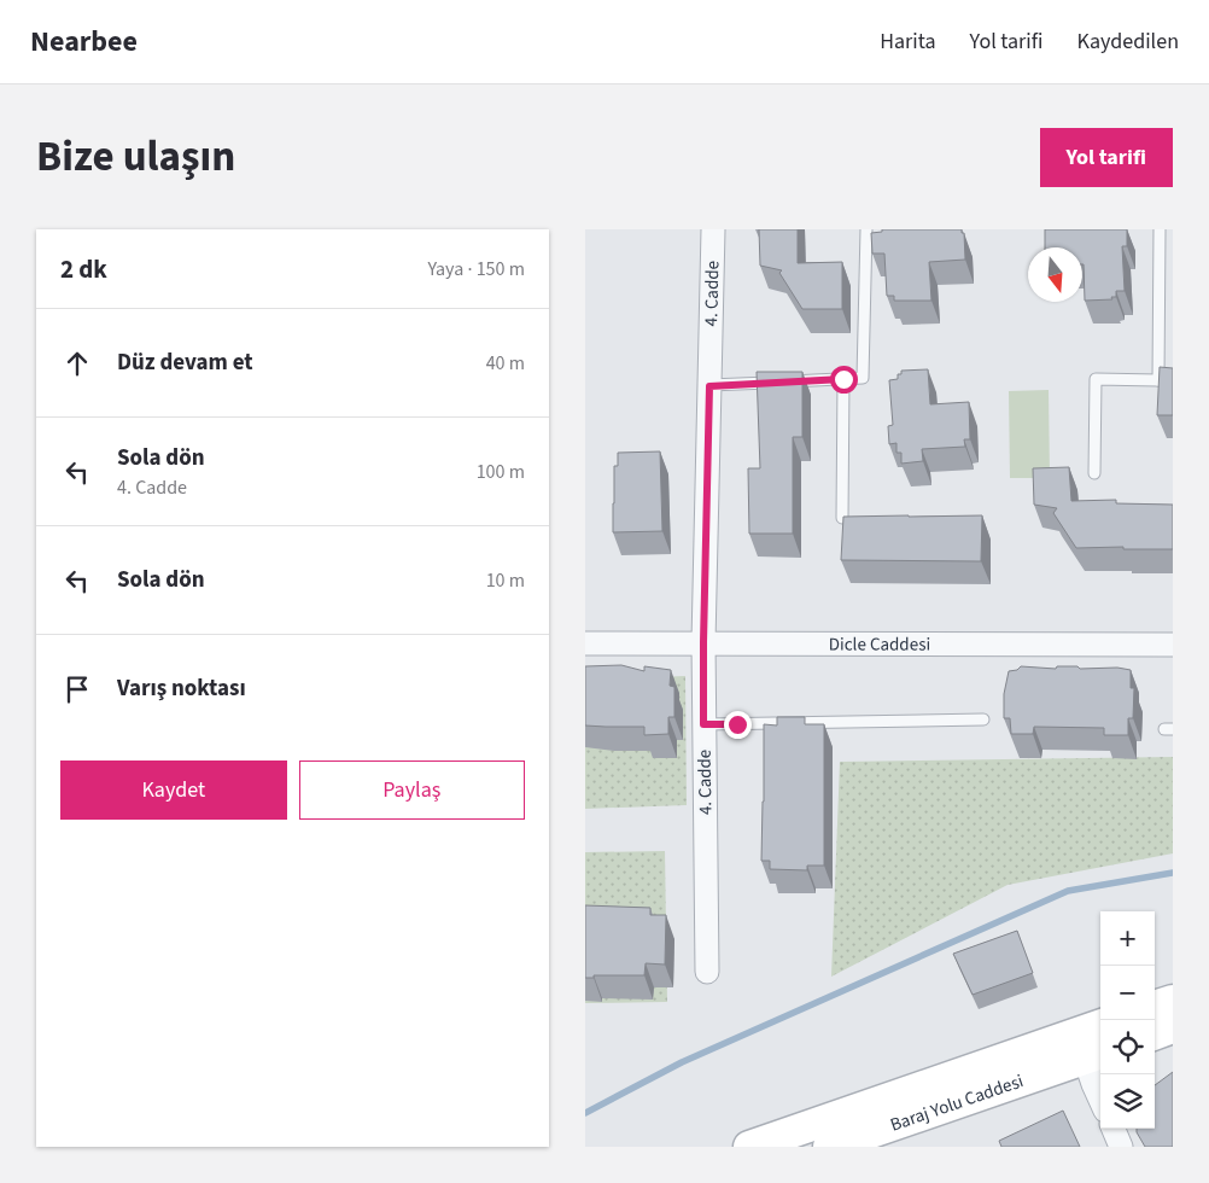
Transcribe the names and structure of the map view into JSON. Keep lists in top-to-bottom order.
{
  "streets": {
    "street": ["4. Cadde", "Dicle Caddesi", "Baraj Yolu Caddesi"]
  },
  "crossings": [
    ["4. Cadde", "Dicle Caddesi"]
  ],
  "north": "bottom",
  "page": {
    "header": "Nearbee",
    "nav": ["Harita", "Yol tarifi", "Kaydedilen"],
    "title": "Bize ulaşın",
    "buttons": [
      "Yol tarifi",
      ["Kaydet", "Paylaş"]
    ],
    "heading": ["2 dk", "Yaya · 150 m"],
    "list": [
      ["Düz devam et", "40 m"],
      ["Sola dön", "4. Cadde", "100 m"],
      ["Sola dön", "10 m"],
      "Varış noktası"
    ],
    "map_buttons": ["+", "−"]
  }
}
